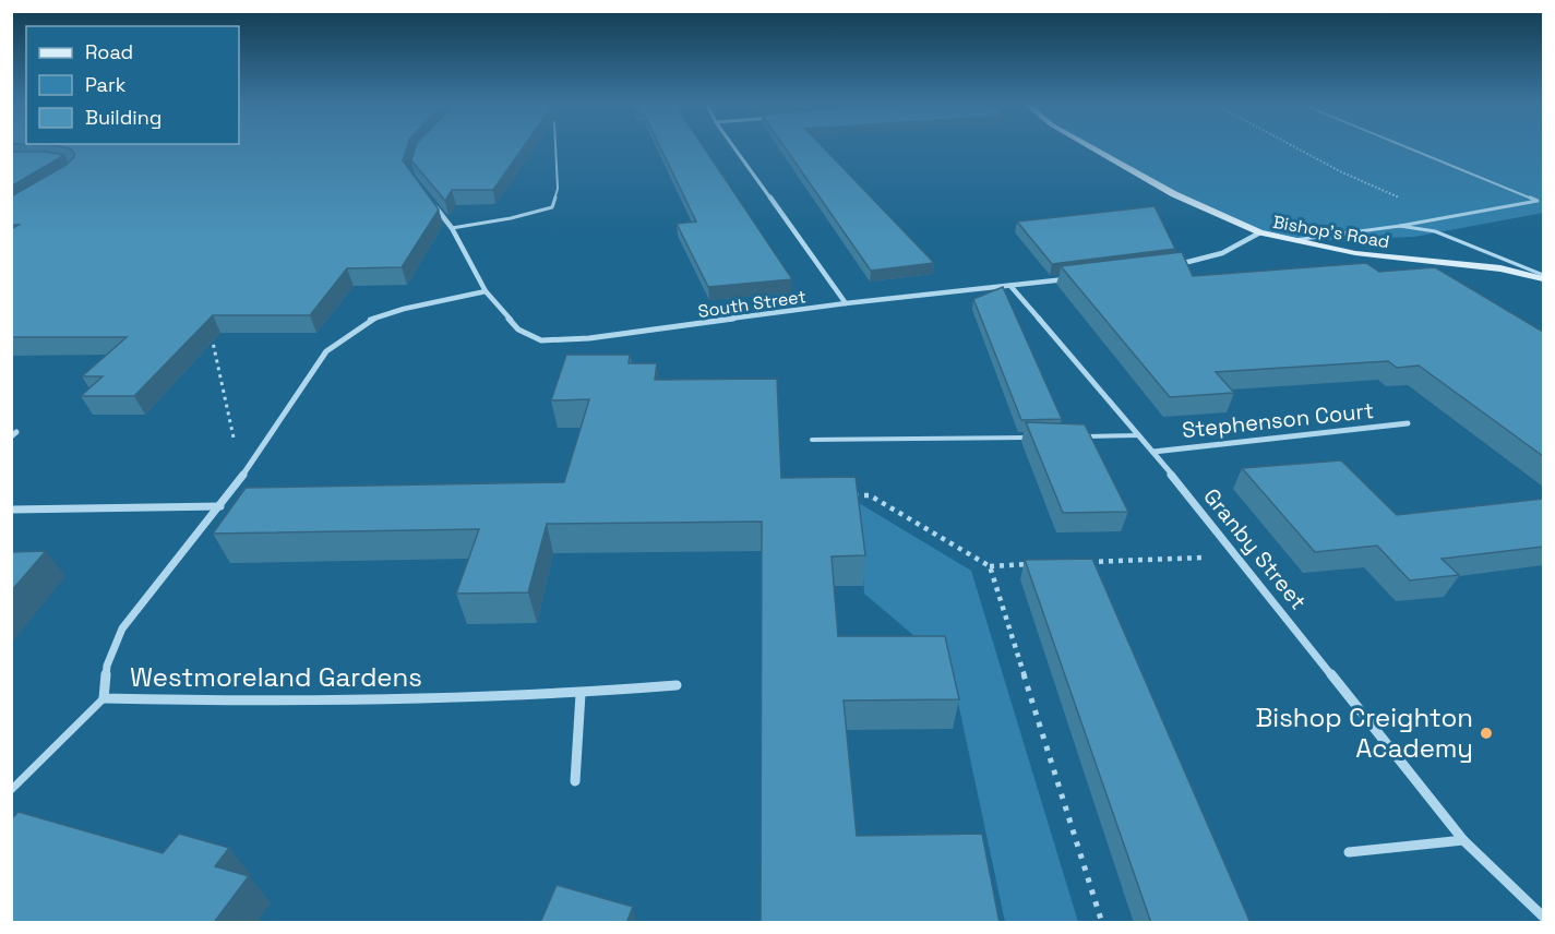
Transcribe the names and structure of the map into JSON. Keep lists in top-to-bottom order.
{
  "streets": {
    "street": [
      "Bishop's Road",
      "South Street",
      "Stephenson Court",
      "Granby Street",
      "Westmoreland Gardens"
    ]
  },
  "crossings": [
    ["South Street", "Granby Street"],
    ["South Street", "Westmoreland Gardens"],
    ["Stephenson Court", "Granby Street"]
  ],
  "places": ["Bishop Creighton Academy"],
  "legend": ["Road", "Park", "Building"]
}
